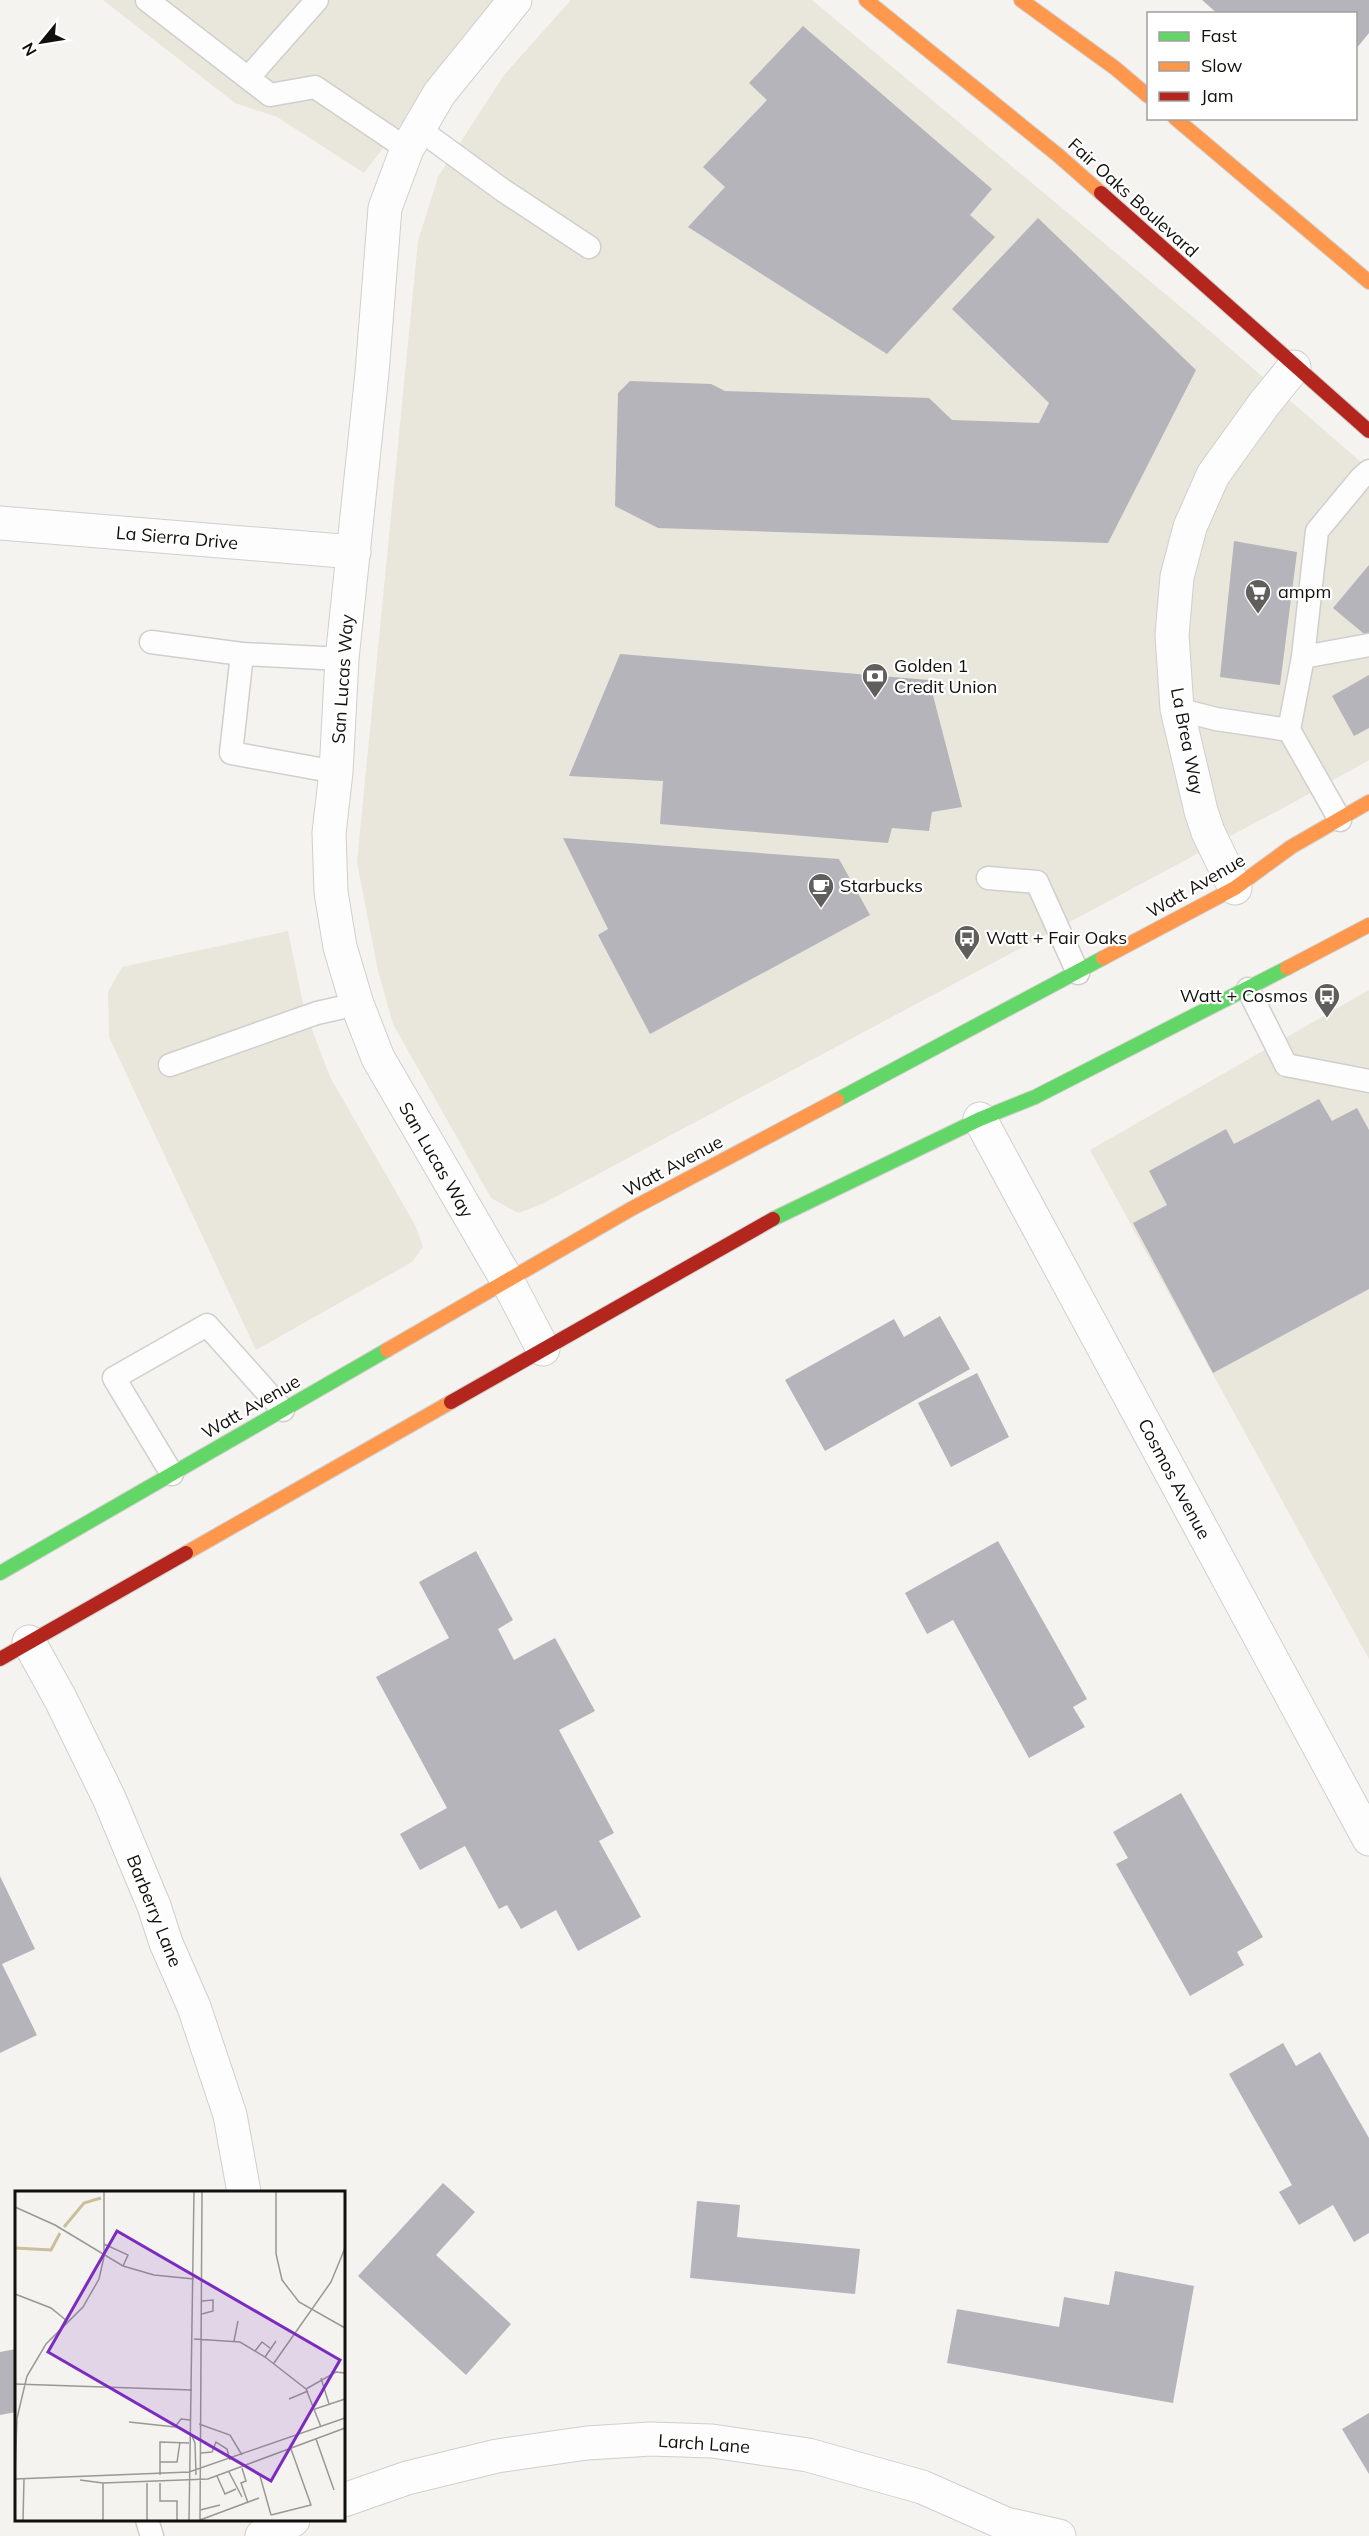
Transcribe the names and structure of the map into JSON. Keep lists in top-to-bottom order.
{
  "streets": {
    "main road": ["Fair Oaks Boulevard", "Watt Avenue"],
    "street": [
      "La Sierra Drive",
      "San Lucas Way",
      "La Brea Way",
      "Cosmos Avenue",
      "Barberry Lane",
      "Larch Lane"
    ]
  },
  "crossings": [
    ["Fair Oaks Boulevard", "La Brea Way"],
    ["La Sierra Drive", "San Lucas Way"],
    ["San Lucas Way", "Watt Avenue"],
    ["La Brea Way", "Watt Avenue"]
  ],
  "places": {
    "supermarket": ["ampm"],
    "bank": ["Golden 1 Credit Union"],
    "cafe": ["Starbucks"],
    "bus stop": ["Watt + Fair Oaks", "Watt + Cosmos"]
  },
  "legend": ["Fast", "Slow", "Jam"],
  "north": "bottom left"
}
